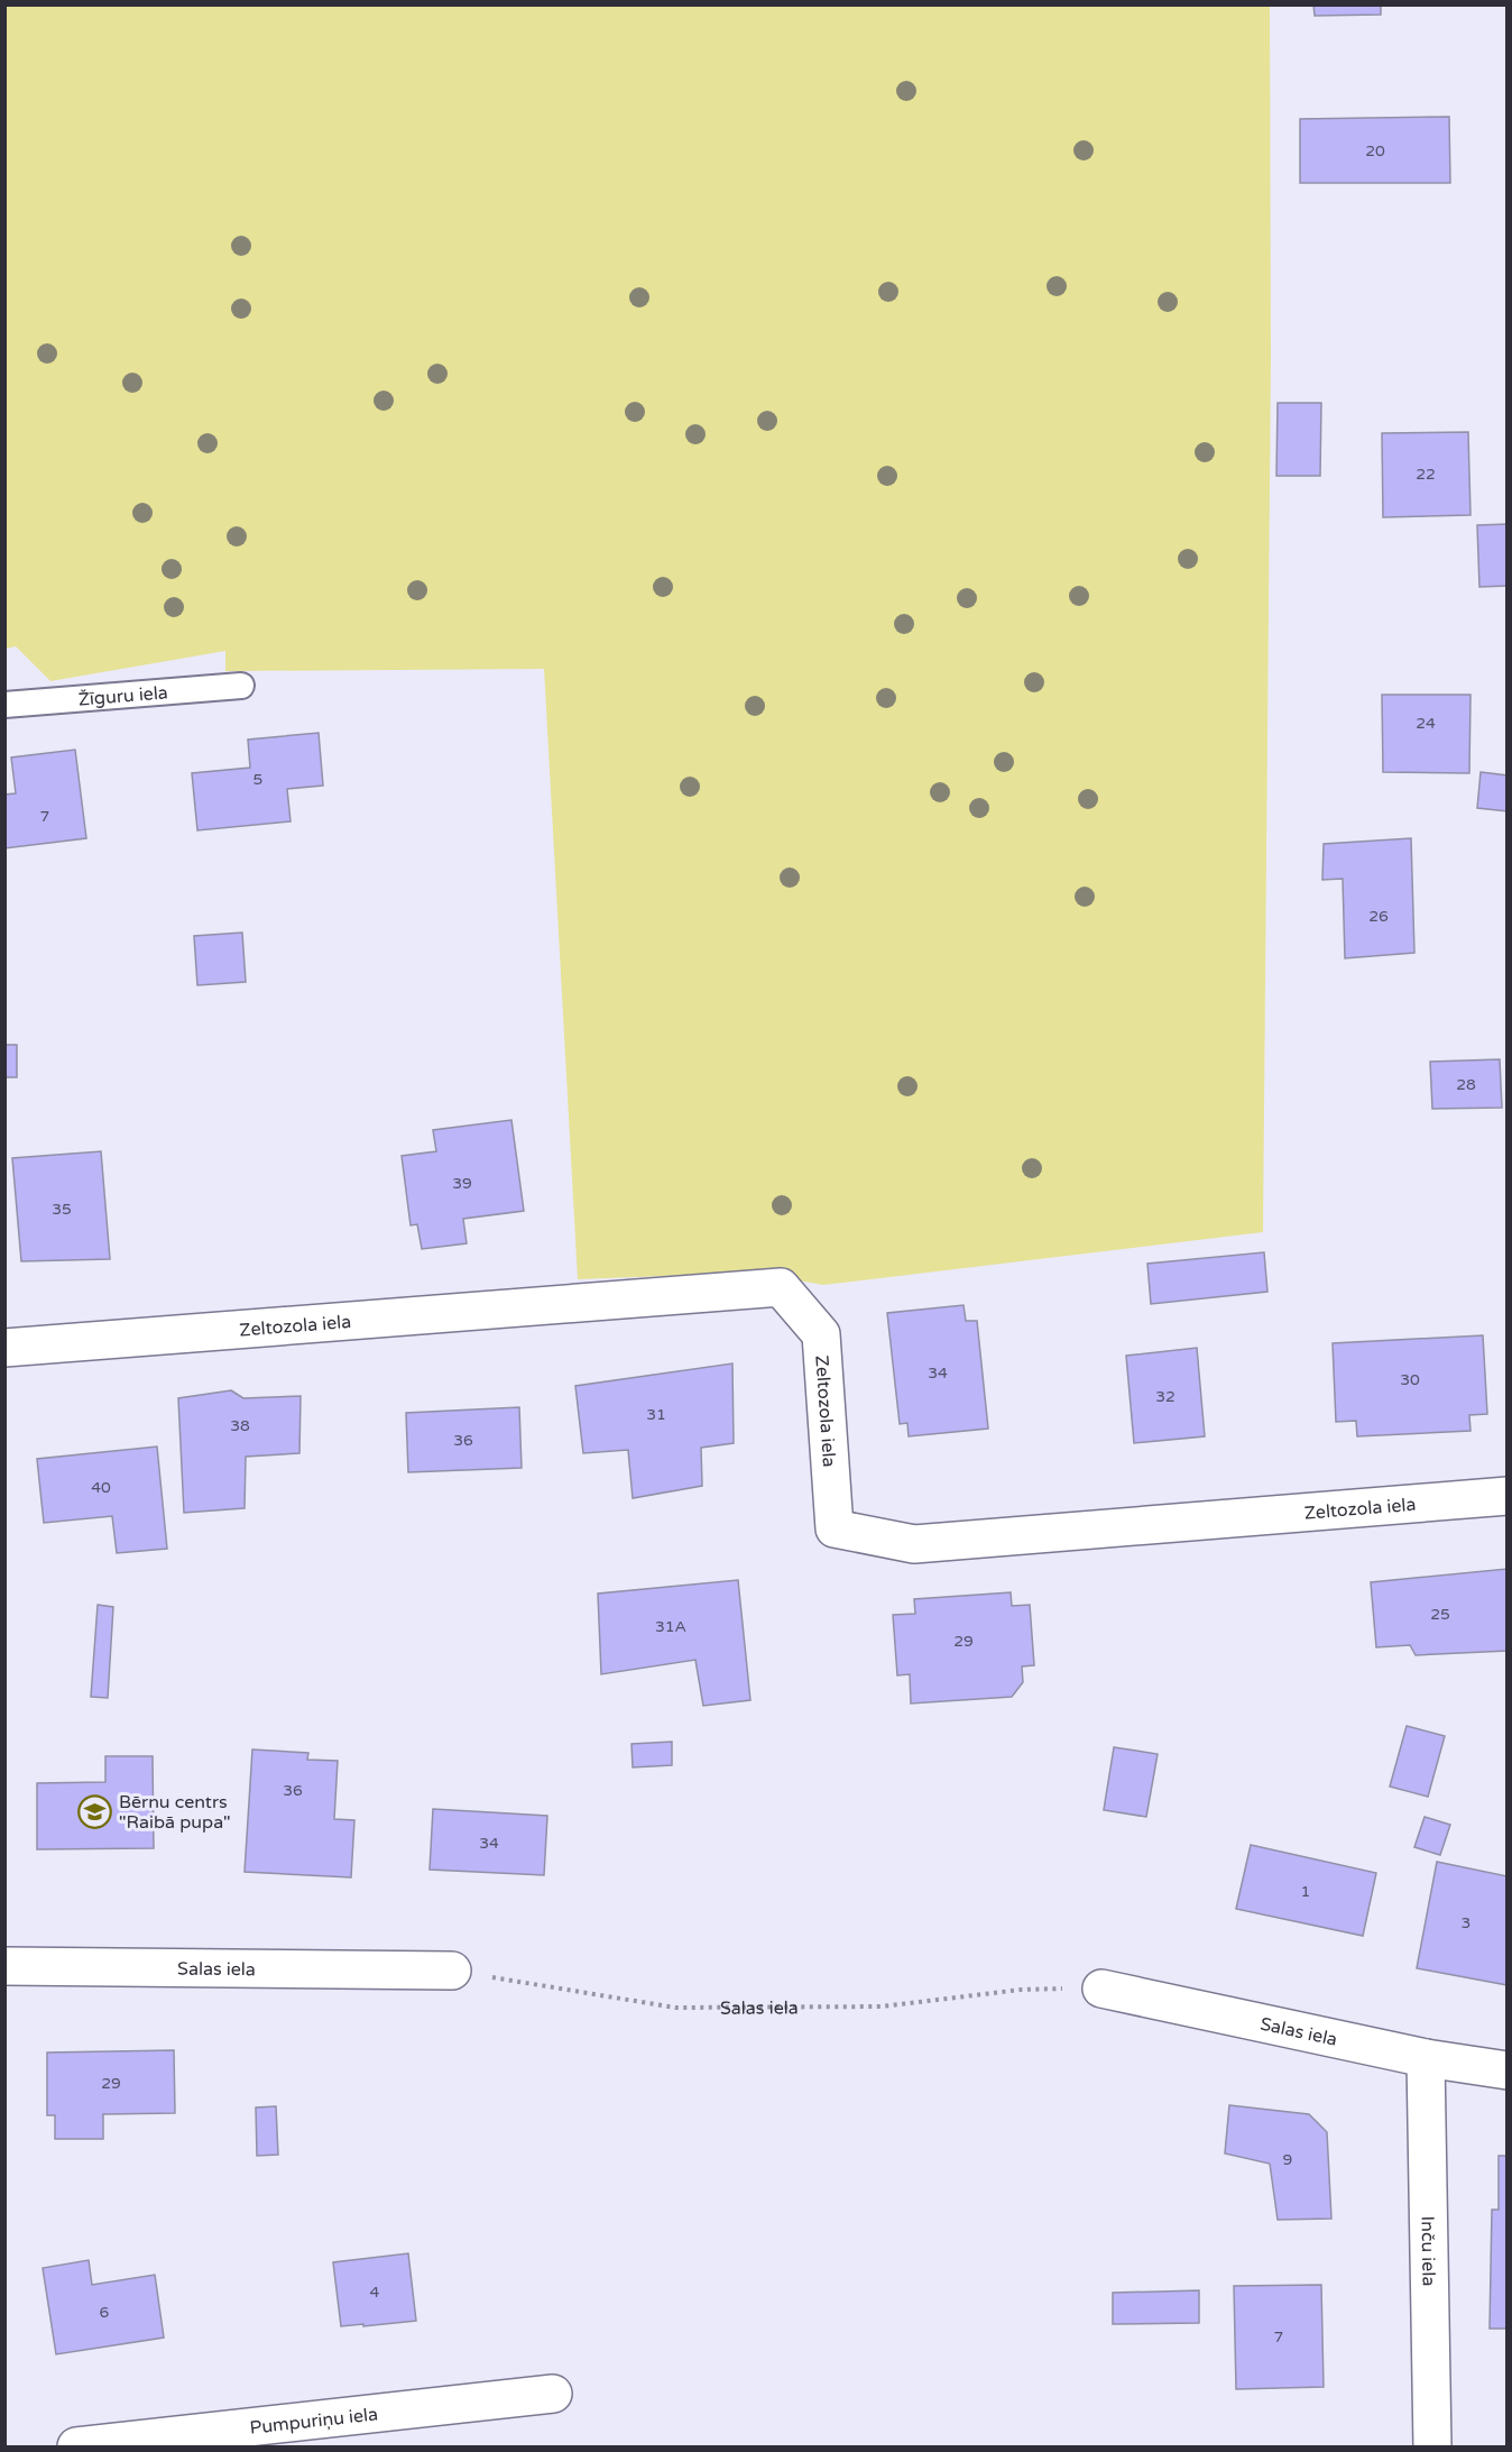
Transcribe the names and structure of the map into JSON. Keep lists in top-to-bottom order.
{
  "streets": {
    "street": [
      "Zeltozola iela",
      "Salas iela",
      "Inču iela",
      "Pumpuriņu iela"
    ],
    "lane": ["Žīguru iela"]
  },
  "crossings": [
    ["Salas iela", "Inču iela"]
  ],
  "places": {
    "school or university": ["Bērnu centrs \"Raibā pupa\""]
  },
  "house_numbers": [
    "20",
    "22",
    "24",
    "5",
    "7",
    "26",
    "28",
    "39",
    "35",
    "34",
    "30",
    "32",
    "31",
    "38",
    "36",
    "40",
    "25",
    "31A",
    "29",
    "36",
    "34",
    "1",
    "3",
    "29",
    "9",
    "4",
    "6",
    "7"
  ]
}
